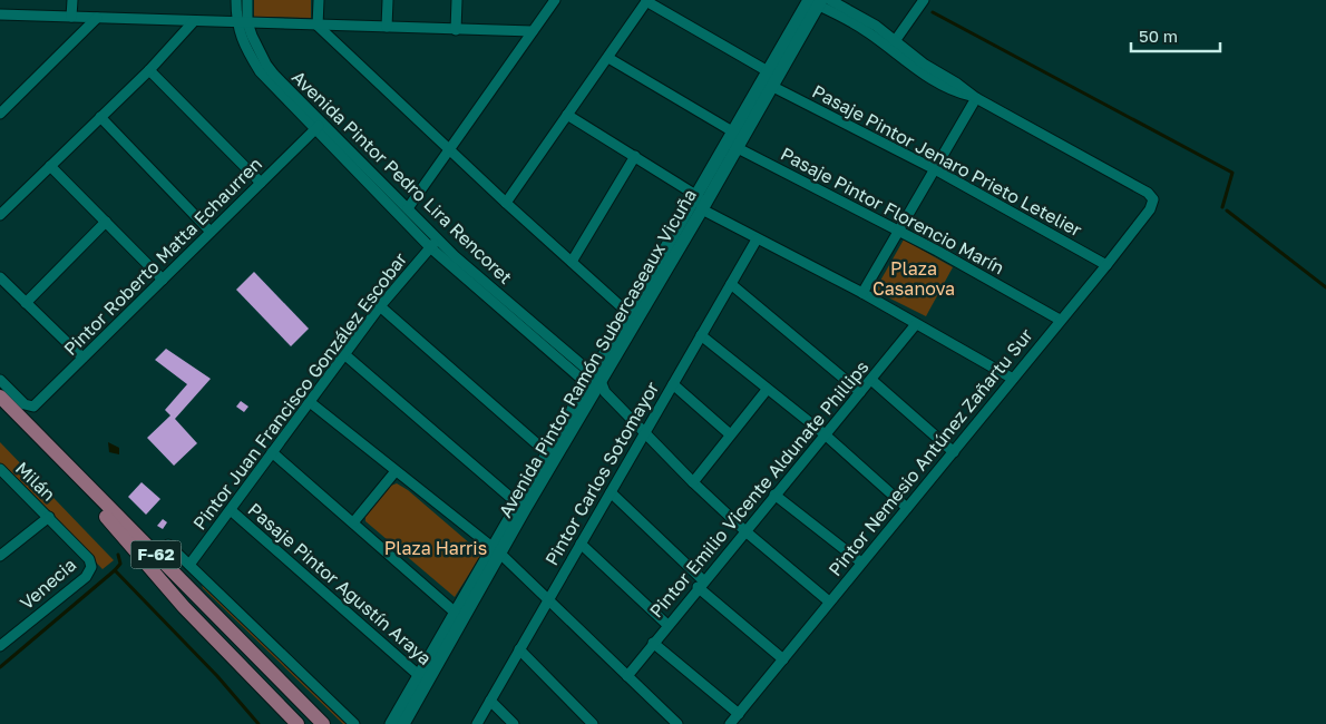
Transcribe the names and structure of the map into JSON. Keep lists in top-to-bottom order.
{
  "streets": {
    "main road": ["F-62"],
    "street": [
      "Pasaje Pintor Jenaro Prieto Letelier",
      "Avenida Pintor Pedro Lira Rencoret",
      "Pasaje Pintor Florencio Marín",
      "Pintor Roberto Matta Echaurren",
      "Avenida Pintor Ramón Subercaseaux Vicuña",
      "Pintor Juan Francisco González Escobar",
      "Pintor Nemesio Antúnez Zañartu Sur",
      "Pintor Carlos Sotomayor",
      "Milán",
      "Pintor Emilio Vicente Aldunate Phillips",
      "Venecia",
      "Pasaje Pintor Agustín Araya"
    ]
  },
  "crossings": [
    ["Pasaje Pintor Jenaro Prieto Letelier", "Avenida Pintor Ramón Subercaseaux Vicuña"],
    ["Pasaje Pintor Jenaro Prieto Letelier", "Pintor Nemesio Antúnez Zañartu Sur"],
    ["Avenida Pintor Pedro Lira Rencoret", "Pintor Roberto Matta Echaurren"],
    ["Avenida Pintor Pedro Lira Rencoret", "Avenida Pintor Ramón Subercaseaux Vicuña"],
    ["Avenida Pintor Pedro Lira Rencoret", "Pintor Juan Francisco González Escobar"],
    ["Pasaje Pintor Florencio Marín", "Avenida Pintor Ramón Subercaseaux Vicuña"],
    ["Pasaje Pintor Florencio Marín", "Pintor Nemesio Antúnez Zañartu Sur"],
    ["Avenida Pintor Ramón Subercaseaux Vicuña", "Pasaje Pintor Agustín Araya"],
    ["Pintor Juan Francisco González Escobar", "Pasaje Pintor Agustín Araya"],
    ["Milán", "Venecia"]
  ],
  "parks": ["Plaza Casanova", "Plaza Harris"],
  "scale_bar": "50 m"
}
